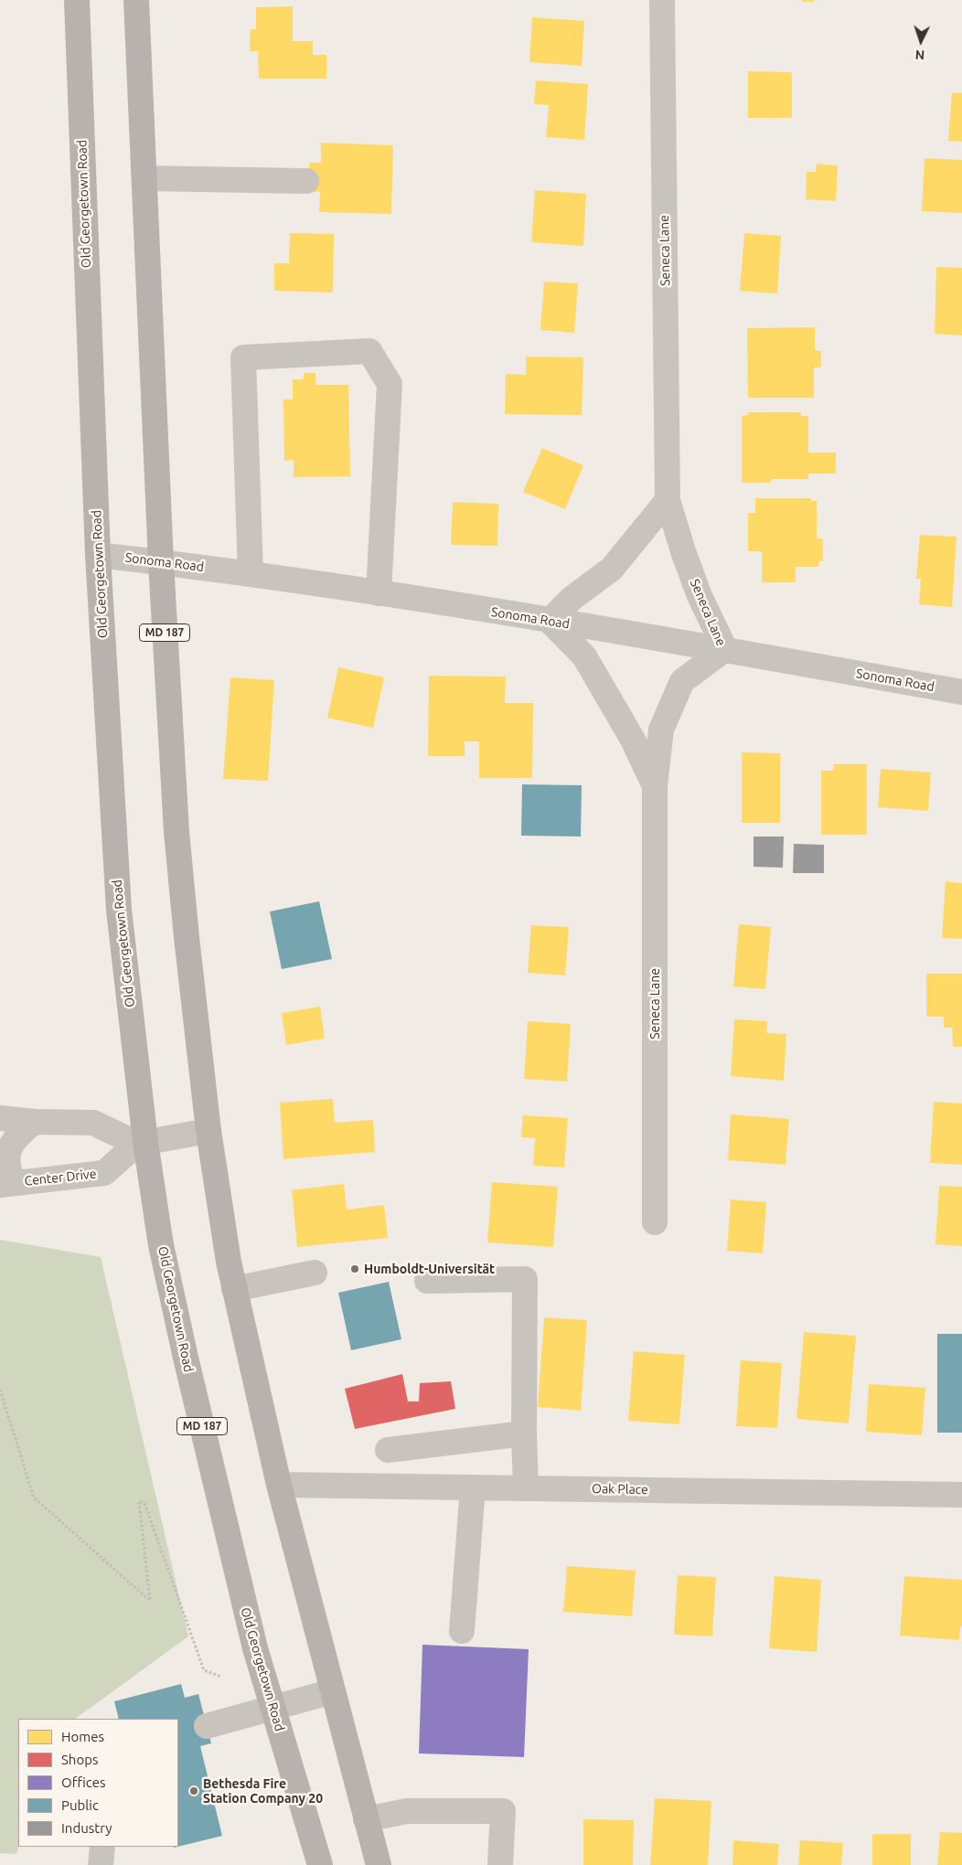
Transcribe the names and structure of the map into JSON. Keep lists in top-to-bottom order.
{
  "streets": {
    "main road": ["Old Georgetown Road", "MD 187"],
    "street": [
      "Seneca Lane",
      "Sonoma Road",
      "Center Drive",
      "Oak Place"
    ]
  },
  "crossings": [
    ["Old Georgetown Road", "Sonoma Road"],
    ["Old Georgetown Road", "Center Drive"],
    ["Seneca Lane", "Sonoma Road"],
    ["Sonoma Road", "MD 187"],
    ["MD 187", "Oak Place"]
  ],
  "places": ["Humboldt-Universität", "Bethesda Fire Station Company 20"],
  "legend": [
    "Homes",
    "Shops",
    "Offices",
    "Public",
    "Industry"
  ],
  "north": "bottom"
}
